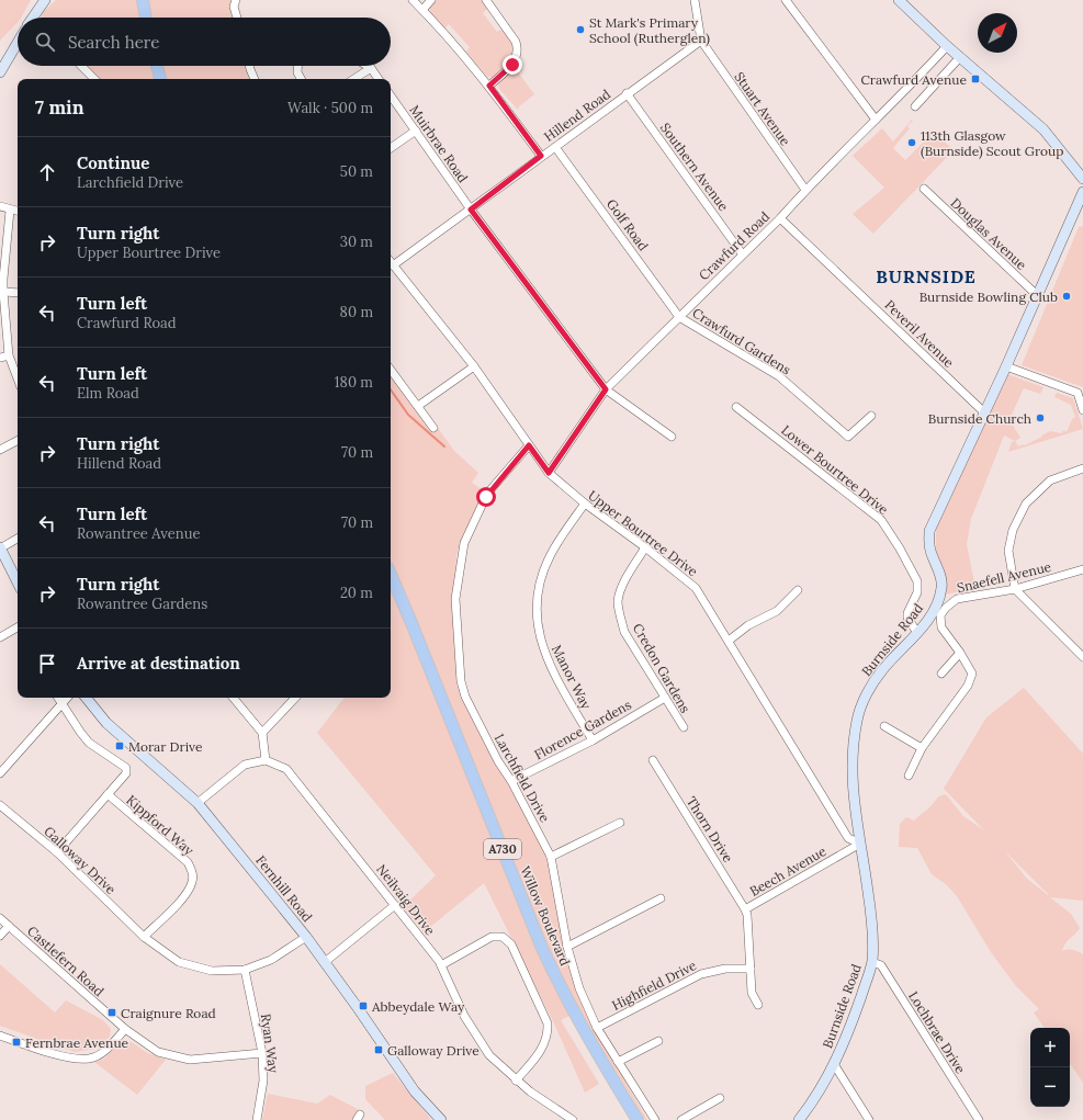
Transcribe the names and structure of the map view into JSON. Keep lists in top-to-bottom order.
{
  "streets": {
    "main road": ["A730", "Willow Boulevard"],
    "street": [
      "Stuart Avenue",
      "Hillend Road",
      "Muirbrae Road",
      "Southern Avenue",
      "Golf Road",
      "Douglas Avenue",
      "Crawfurd Road",
      "Peveril Avenue",
      "Crawfurd Gardens",
      "Lower Bourtree Drive",
      "Upper Bourtree Drive",
      "Snaefell Avenue",
      "Burnside Road",
      "Credon Gardens",
      "Manor Way",
      "Florence Gardens",
      "Larchfield Drive",
      "Kippford Way",
      "Thorn Drive",
      "Galloway Drive",
      "Beech Avenue",
      "Fernhill Road",
      "Neilvaig Drive",
      "Castlefern Road",
      "Highfield Drive",
      "Lochbrae Drive",
      "Ryan Way"
    ]
  },
  "crossings": [
    ["Stuart Avenue", "Hillend Road"],
    ["Stuart Avenue", "Crawfurd Road"],
    ["Hillend Road", "Muirbrae Road"],
    ["Hillend Road", "Southern Avenue"],
    ["Hillend Road", "Golf Road"],
    ["Hillend Road", "Upper Bourtree Drive"],
    ["Muirbrae Road", "Crawfurd Road"],
    ["Southern Avenue", "Crawfurd Road"],
    ["Golf Road", "Crawfurd Road"],
    ["Golf Road", "Crawfurd Gardens"],
    ["Douglas Avenue", "Burnside Road"],
    ["Crawfurd Road", "Peveril Avenue"],
    ["Crawfurd Road", "Crawfurd Gardens"],
    ["Crawfurd Road", "Upper Bourtree Drive"],
    ["Peveril Avenue", "Burnside Road"],
    ["Lower Bourtree Drive", "Burnside Road"],
    ["Upper Bourtree Drive", "Burnside Road"],
    ["Upper Bourtree Drive", "Credon Gardens"],
    ["Upper Bourtree Drive", "Manor Way"],
    ["Upper Bourtree Drive", "Larchfield Drive"],
    ["Upper Bourtree Drive", "Beech Avenue"],
    ["Burnside Road", "Beech Avenue"],
    ["Burnside Road", "Lochbrae Drive"],
    ["Credon Gardens", "Florence Gardens"],
    ["Manor Way", "Florence Gardens"],
    ["Florence Gardens", "Larchfield Drive"],
    ["Larchfield Drive", "Highfield Drive"],
    ["Kippford Way", "Galloway Drive"],
    ["Thorn Drive", "Beech Avenue"],
    ["Galloway Drive", "Fernhill Road"],
    ["Galloway Drive", "Ryan Way"],
    ["Beech Avenue", "Highfield Drive"],
    ["Castlefern Road", "Ryan Way"]
  ],
  "districts": ["BURNSIDE"],
  "places": {
    "other": [
      "St Mark's Primary School (Rutherglen)",
      "113th Glasgow (Burnside) Scout Group",
      "Burnside Bowling Club",
      "Burnside Church"
    ],
    "transit": [
      "Crawfurd Avenue",
      "Morar Drive",
      "Abbeydale Way",
      "Craignure Road",
      "Fernbrae Avenue",
      "Galloway Drive"
    ]
  },
  "north": "top right",
  "page": {
    "search": "Search here",
    "heading": ["7 min", "Walk · 500 m"],
    "list": [
      ["Continue", "Larchfield Drive", "50 m"],
      ["Turn right", "Upper Bourtree Drive", "30 m"],
      ["Turn left", "Crawfurd Road", "80 m"],
      ["Turn left", "Elm Road", "180 m"],
      ["Turn right", "Hillend Road", "70 m"],
      ["Turn left", "Rowantree Avenue", "70 m"],
      ["Turn right", "Rowantree Gardens", "20 m"],
      "Arrive at destination"
    ],
    "map_buttons": ["+", "−"]
  }
}
